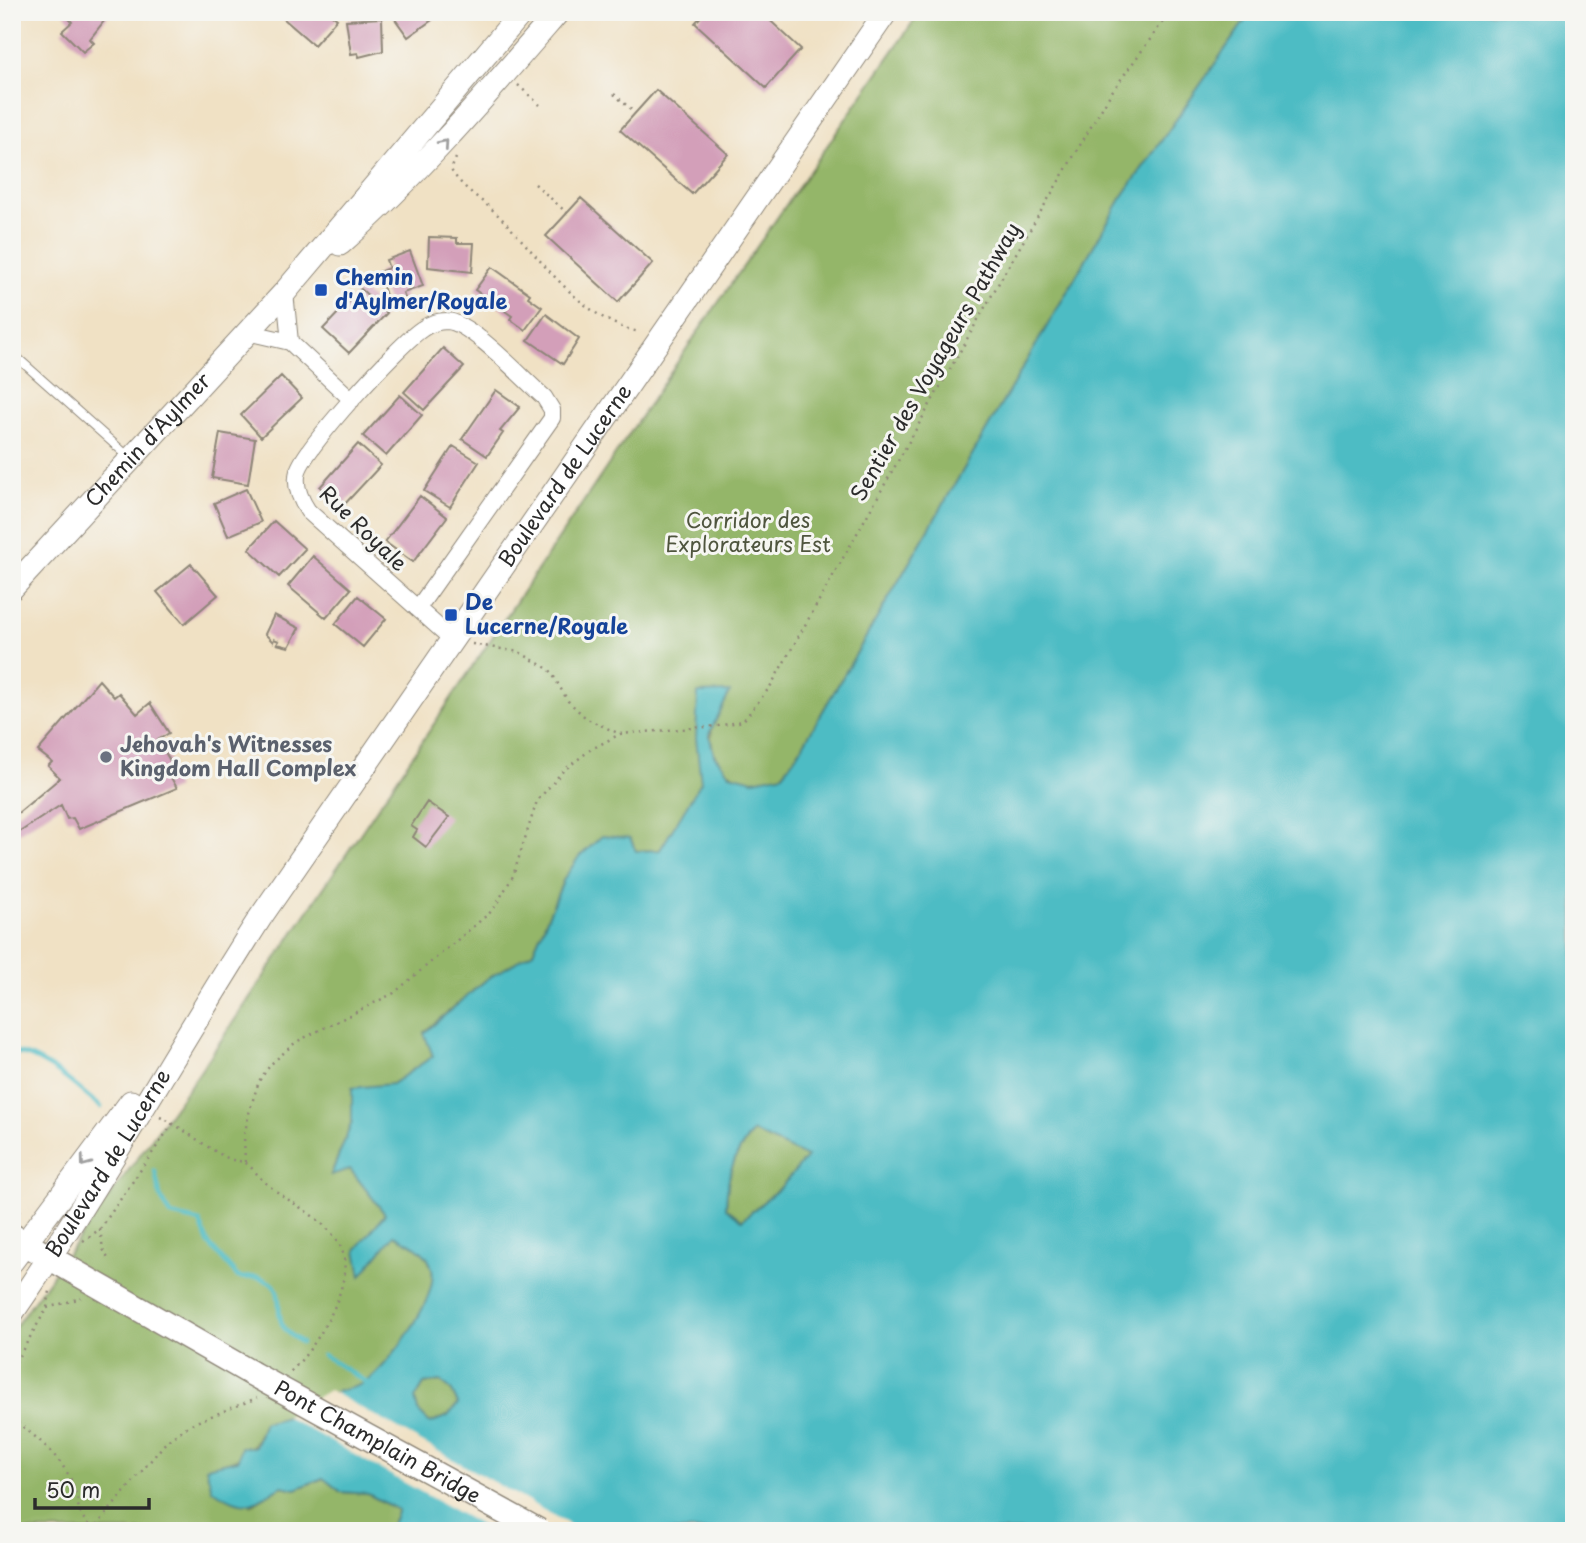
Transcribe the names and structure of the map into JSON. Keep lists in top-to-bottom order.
{
  "streets": {
    "main road": ["Pont Champlain Bridge"],
    "street": ["Chemin d'Aylmer", "Boulevard de Lucerne", "Rue Royale"],
    "path": ["Sentier des Voyageurs Pathway"]
  },
  "crossings": [
    ["Sentier des Voyageurs Pathway", "Boulevard de Lucerne"],
    ["Boulevard de Lucerne", "Rue Royale"],
    ["Boulevard de Lucerne", "Pont Champlain Bridge"]
  ],
  "parks": ["Corridor des Explorateurs Est"],
  "places": {
    "transit": ["Chemin d'Aylmer/Royale", "De Lucerne/Royale"],
    "other": ["Jehovah's Witnesses Kingdom Hall Complex"]
  },
  "scale_bar": "50 m"
}
